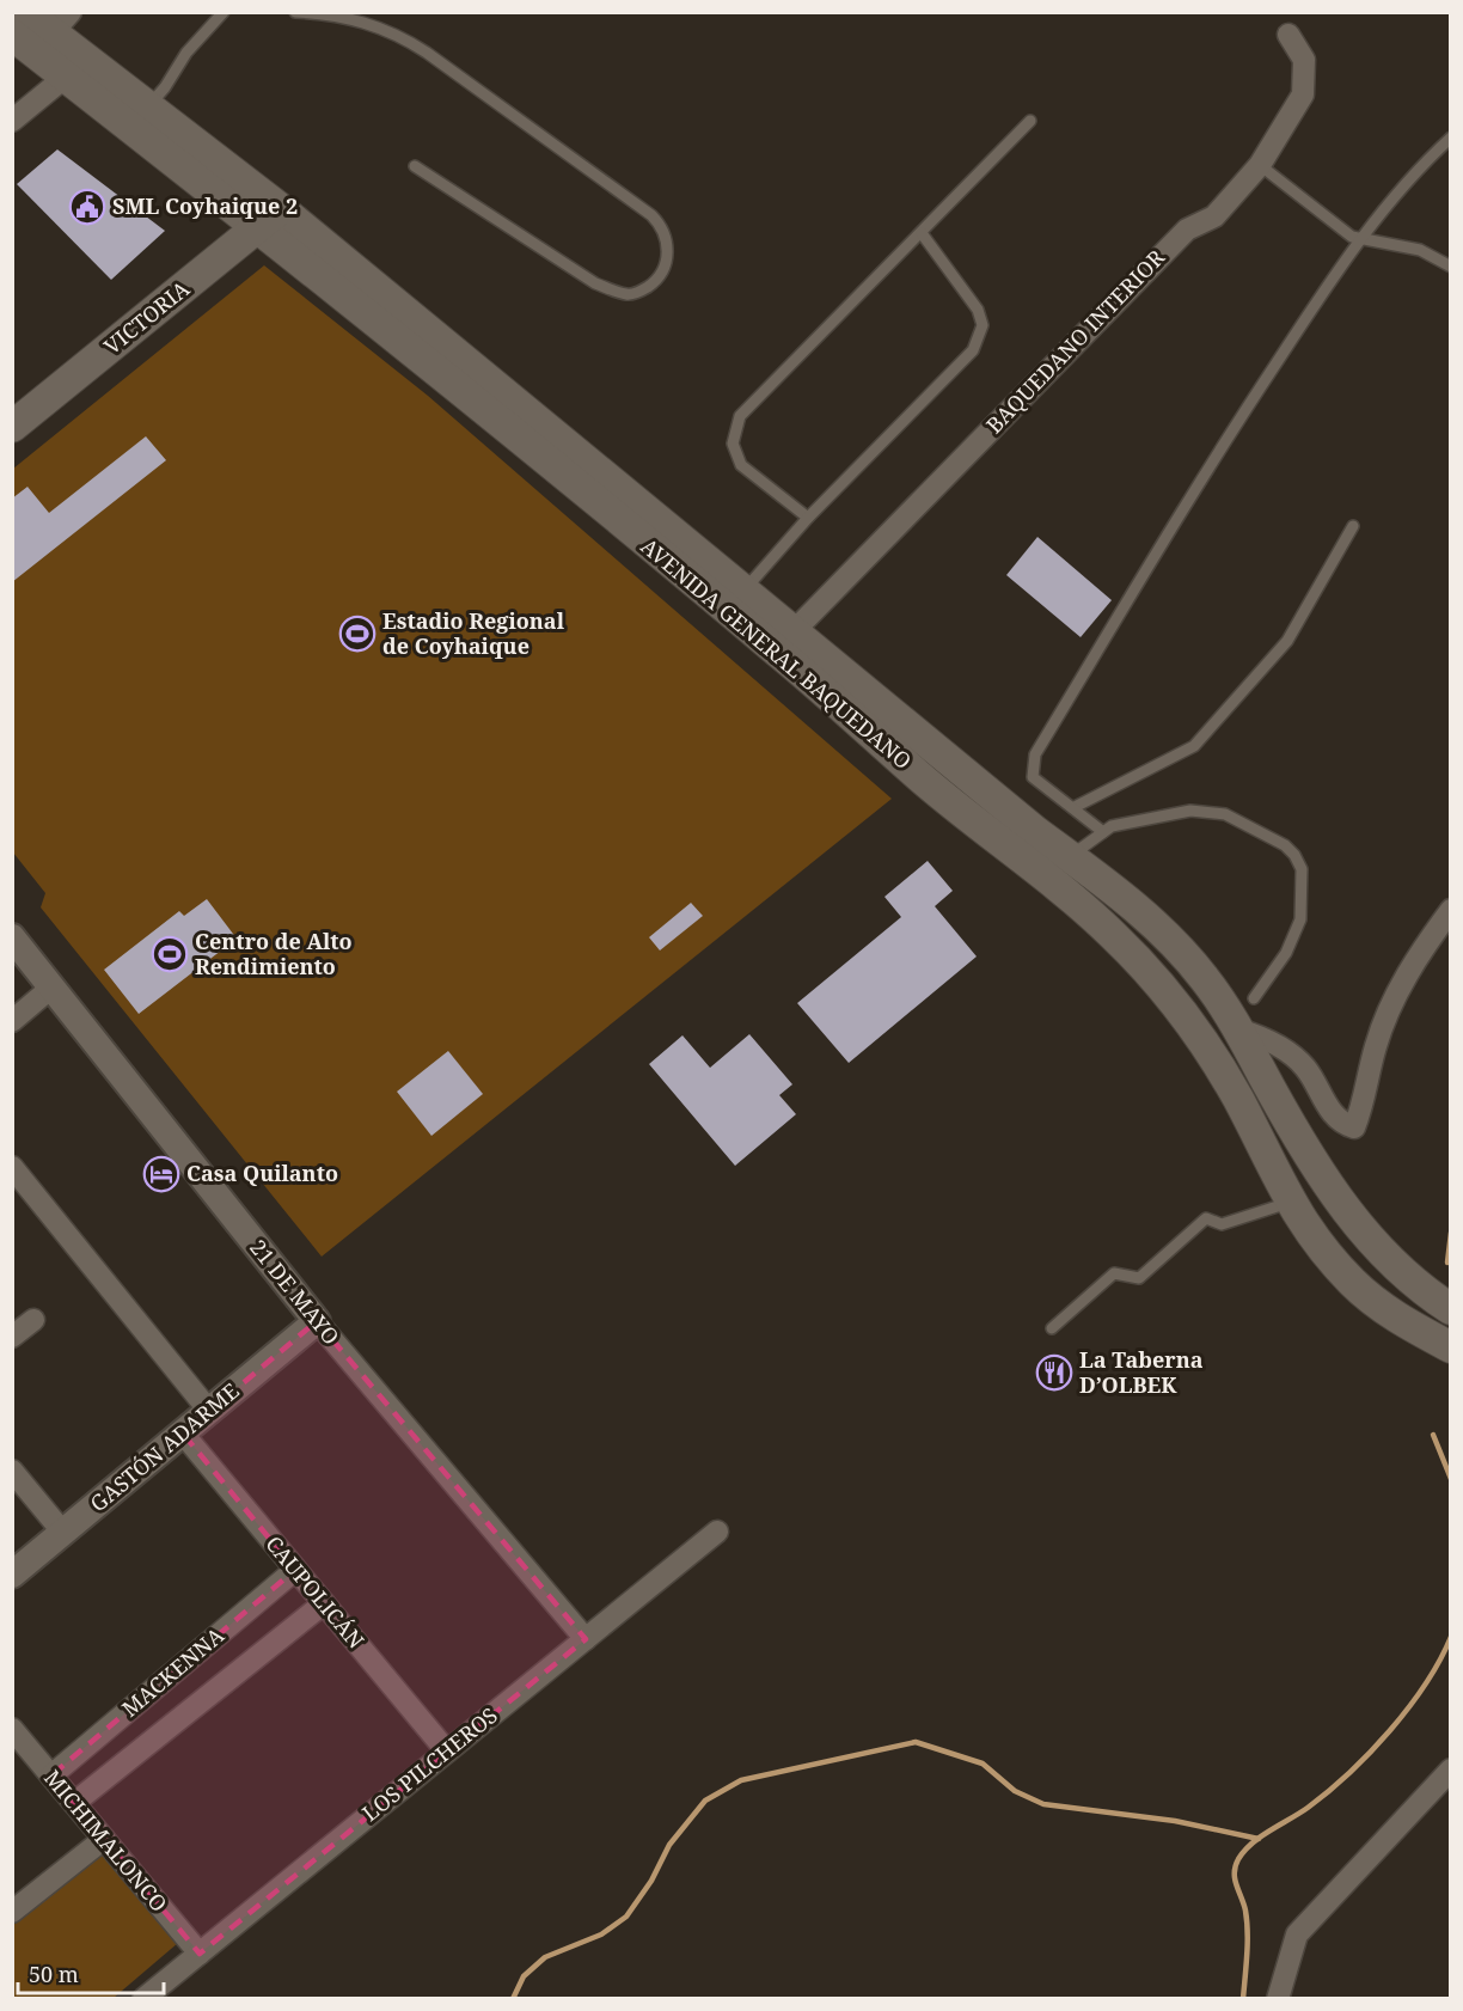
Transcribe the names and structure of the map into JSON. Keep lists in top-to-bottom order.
{
  "streets": {
    "main road": ["VICTORIA", "AVENIDA GENERAL BAQUEDANO"],
    "street": [
      "BAQUEDANO INTERIOR",
      "21 DE MAYO",
      "GASTÓN ADARME",
      "CAUPOLICÁN",
      "MACKENNA",
      "LOS PILCHEROS",
      "MICHIMALONCO"
    ]
  },
  "crossings": [
    ["VICTORIA", "AVENIDA GENERAL BAQUEDANO"],
    ["BAQUEDANO INTERIOR", "AVENIDA GENERAL BAQUEDANO"],
    ["21 DE MAYO", "GASTÓN ADARME"],
    ["21 DE MAYO", "LOS PILCHEROS"],
    ["GASTÓN ADARME", "CAUPOLICÁN"],
    ["CAUPOLICÁN", "MACKENNA"],
    ["CAUPOLICÁN", "LOS PILCHEROS"],
    ["MACKENNA", "MICHIMALONCO"],
    ["LOS PILCHEROS", "MICHIMALONCO"]
  ],
  "places": {
    "public building": ["SML Coyhaique 2"],
    "sports": ["Estadio Regional de Coyhaique", "Centro de Alto Rendimiento"],
    "hotel": ["Casa Quilanto"],
    "restaurant": ["La Taberna D’OLBEK"]
  },
  "scale_bar": "50 m"
}
